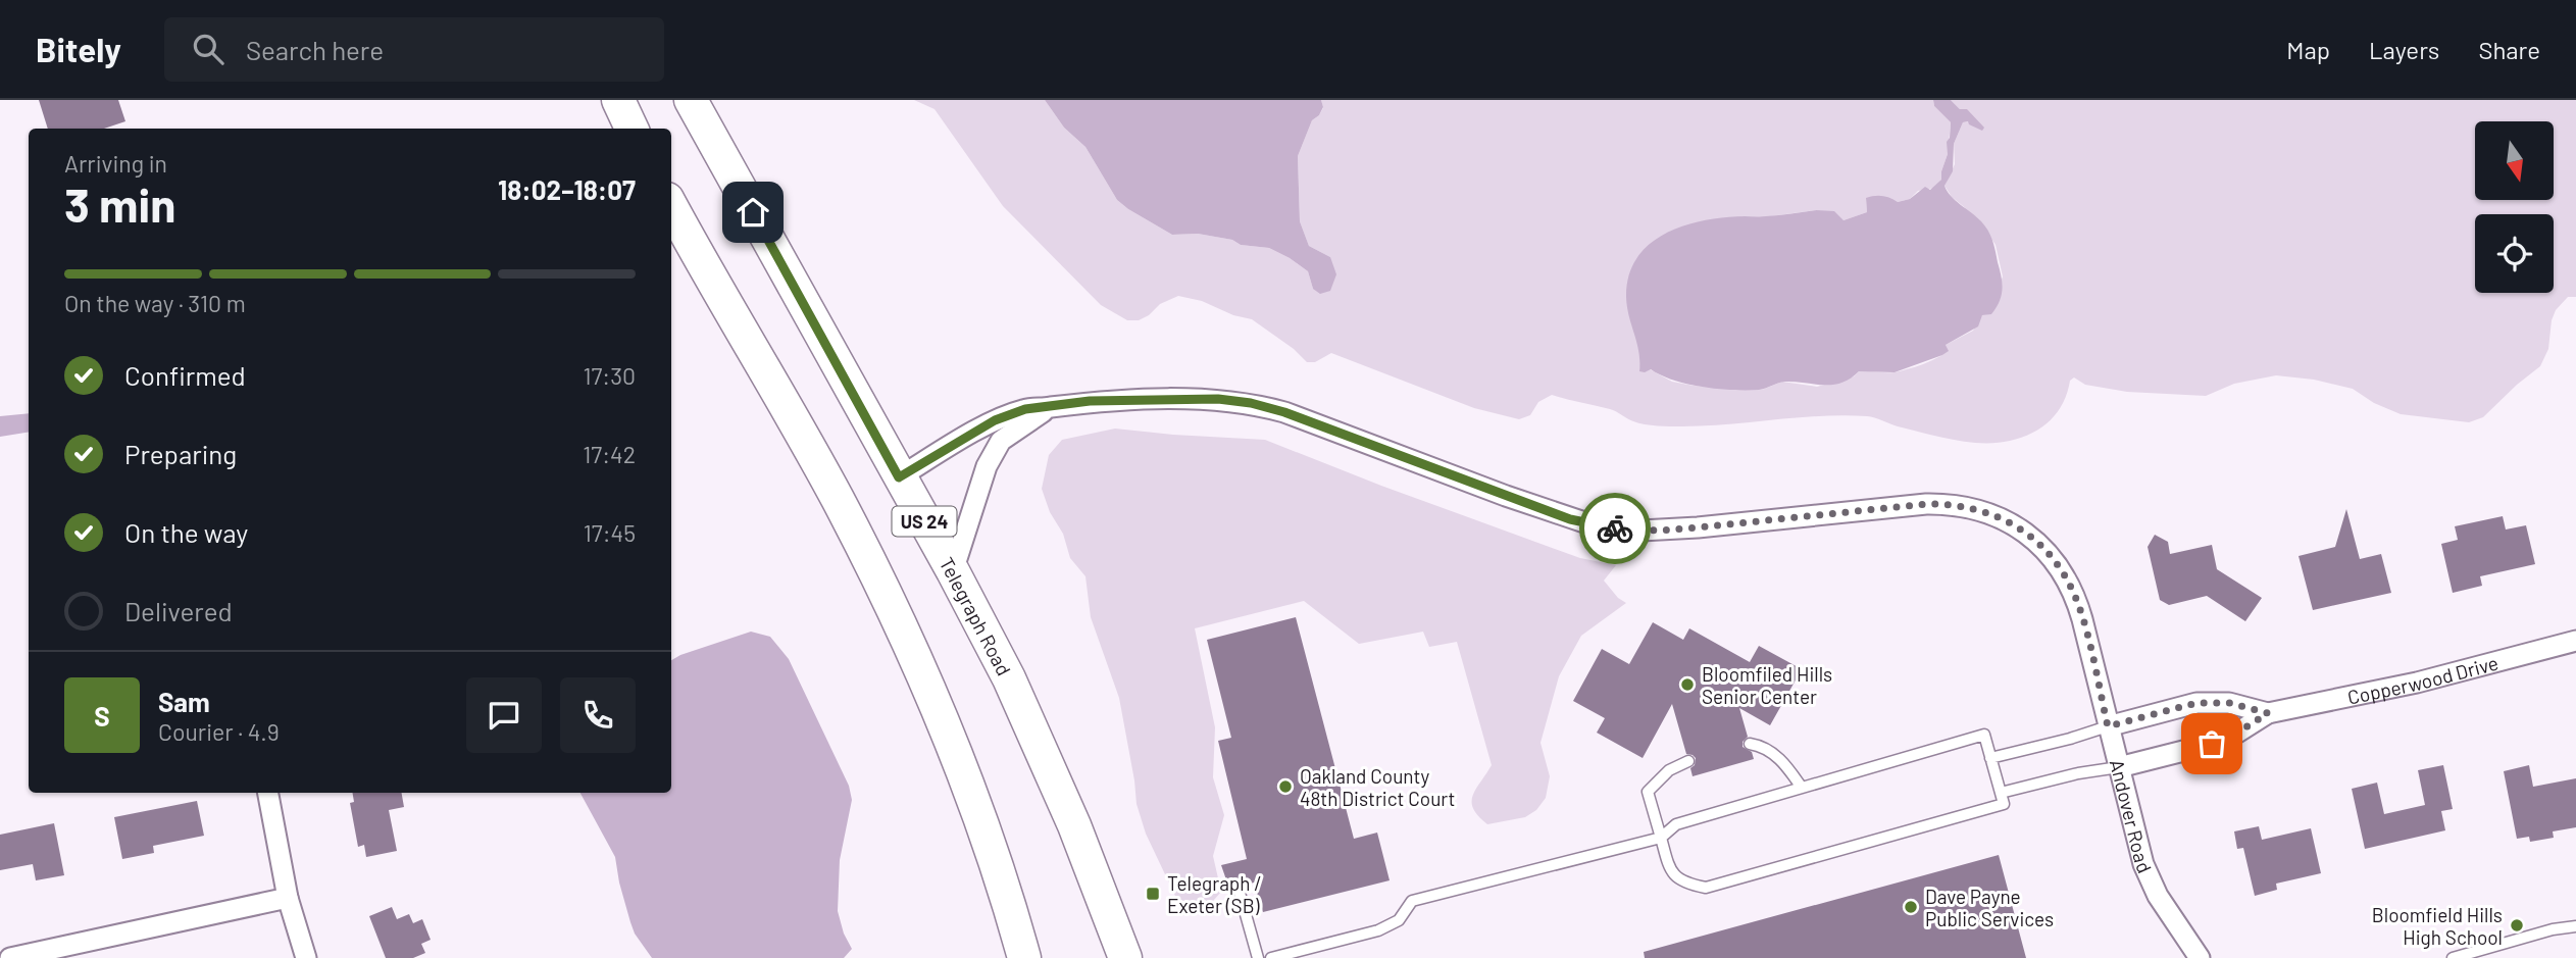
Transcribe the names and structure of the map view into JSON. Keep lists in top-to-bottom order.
{
  "streets": {
    "highway": ["US 24", "Telegraph Road"],
    "street": ["Copperwood Drive", "Andover Road"]
  },
  "crossings": [
    ["Telegraph Road", "Andover Road"],
    ["Copperwood Drive", "Andover Road"]
  ],
  "places": {
    "other": [
      "Bloomfiled Hills Senior Center",
      "Oakland County 48th District Court",
      "Dave Payne Public Services",
      "Bloomfield Hills High School"
    ],
    "transit": ["Telegraph / Exeter (SB)"]
  },
  "north": "bottom",
  "page": {
    "header": "Bitely",
    "search": "Search here",
    "nav": ["Map", "Layers", "Share"],
    "heading": ["3 min", "Arriving in", "18:02–18:07"],
    "panel": ["Sam", "Courier · 4.9"],
    "bar": "On the way · 310 m",
    "list": [
      ["Confirmed", "17:30"],
      ["Preparing", "17:42"],
      ["On the way", "17:45"],
      "Delivered"
    ],
    "round": "S"
  }
}
